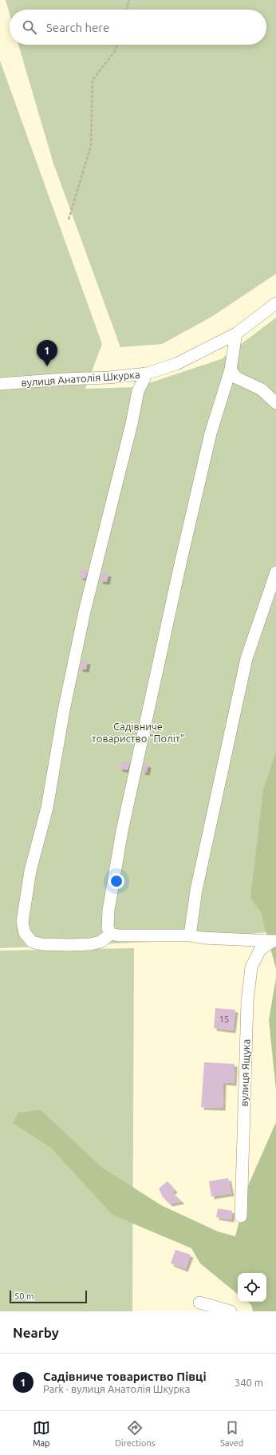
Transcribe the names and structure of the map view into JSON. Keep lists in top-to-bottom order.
{
  "streets": {
    "street": ["вулиця Анатолія Шкурка", "вулиця Ящука"]
  },
  "parks": ["Садівниче товариство \"Політ\""],
  "house_numbers": ["15"],
  "scale_bar": "50 m",
  "page": {
    "search": "Search here",
    "pins": "1",
    "scale": "50 m",
    "heading": "Nearby",
    "list": [
      {
        "mark": "1",
        "name": "Садівниче товариство Півці",
        "note": "Park · вулиця Анатолія Шкурка",
        "value": "340 m"
      }
    ],
    "nav": ["Map", "Directions", "Saved"]
  }
}
